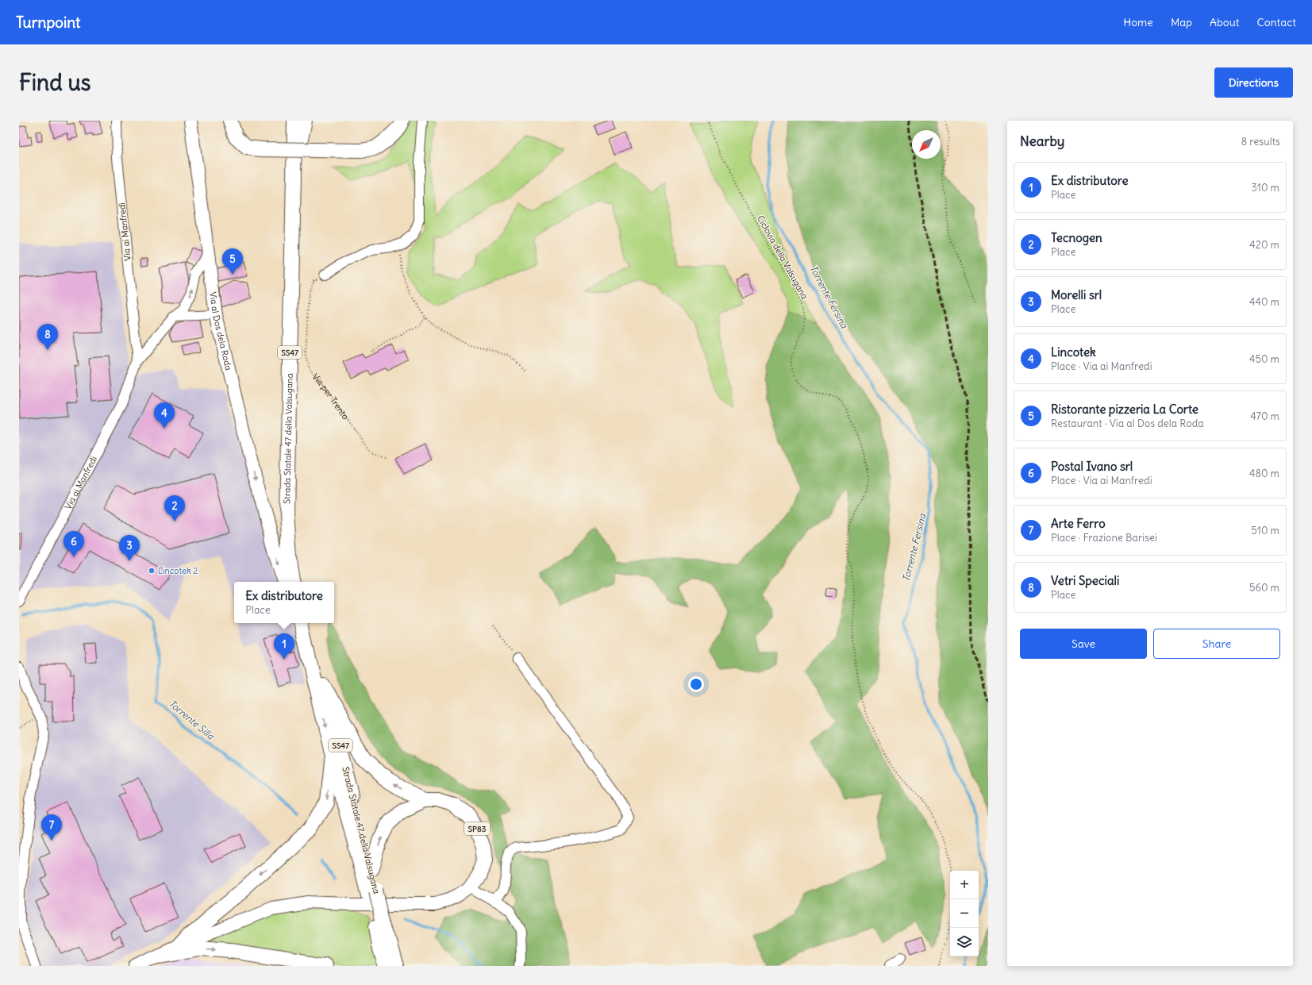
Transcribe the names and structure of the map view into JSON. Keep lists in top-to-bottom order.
{
  "streets": {
    "highway": ["SS47", "Strada Statale 47 della Valsugana", "SP83"],
    "main road": ["Via al Dos dela Roda"],
    "street": ["Via ai Manfredi"],
    "path": ["Ciclovia della Valsugana", "Via per Trento"]
  },
  "crossings": [
    ["Via ai Manfredi", "Via al Dos dela Roda"],
    ["Strada Statale 47 della Valsugana", "SP83"]
  ],
  "one_way": ["Via al Dos dela Roda"],
  "water": ["Torrente Fersina", "Torrente Silla"],
  "places": ["Lincotek 2"],
  "north": "bottom left",
  "page": {
    "header": "Turnpoint",
    "nav": [
      "Home",
      "Map",
      "About",
      "Contact"
    ],
    "buttons": [
      "Directions",
      ["Save", "Share"]
    ],
    "title": "Find us",
    "heading": ["Nearby", "8 results"],
    "list": [
      {
        "mark": "1",
        "name": "Ex distributore",
        "note": "Place",
        "value": "310 m"
      },
      {
        "mark": "2",
        "name": "Tecnogen",
        "note": "Place",
        "value": "420 m"
      },
      {
        "mark": "3",
        "name": "Morelli srl",
        "note": "Place",
        "value": "440 m"
      },
      {
        "mark": "4",
        "name": "Lincotek",
        "note": "Place · Via ai Manfredi",
        "value": "450 m"
      },
      {
        "mark": "5",
        "name": "Ristorante pizzeria La Corte",
        "note": "Restaurant · Via al Dos dela Roda",
        "value": "470 m"
      },
      {
        "mark": "6",
        "name": "Postal Ivano srl",
        "note": "Place · Via ai Manfredi",
        "value": "480 m"
      },
      {
        "mark": "7",
        "name": "Arte Ferro",
        "note": "Place · Frazione Barisei",
        "value": "510 m"
      },
      {
        "mark": "8",
        "name": "Vetri Speciali",
        "note": "Place",
        "value": "560 m"
      }
    ],
    "pins": [
      "5",
      "8",
      "4",
      "2",
      "6",
      "3",
      "1",
      "7"
    ],
    "popup": ["Ex distributore", "Place"],
    "map_buttons": ["+", "−"]
  }
}
